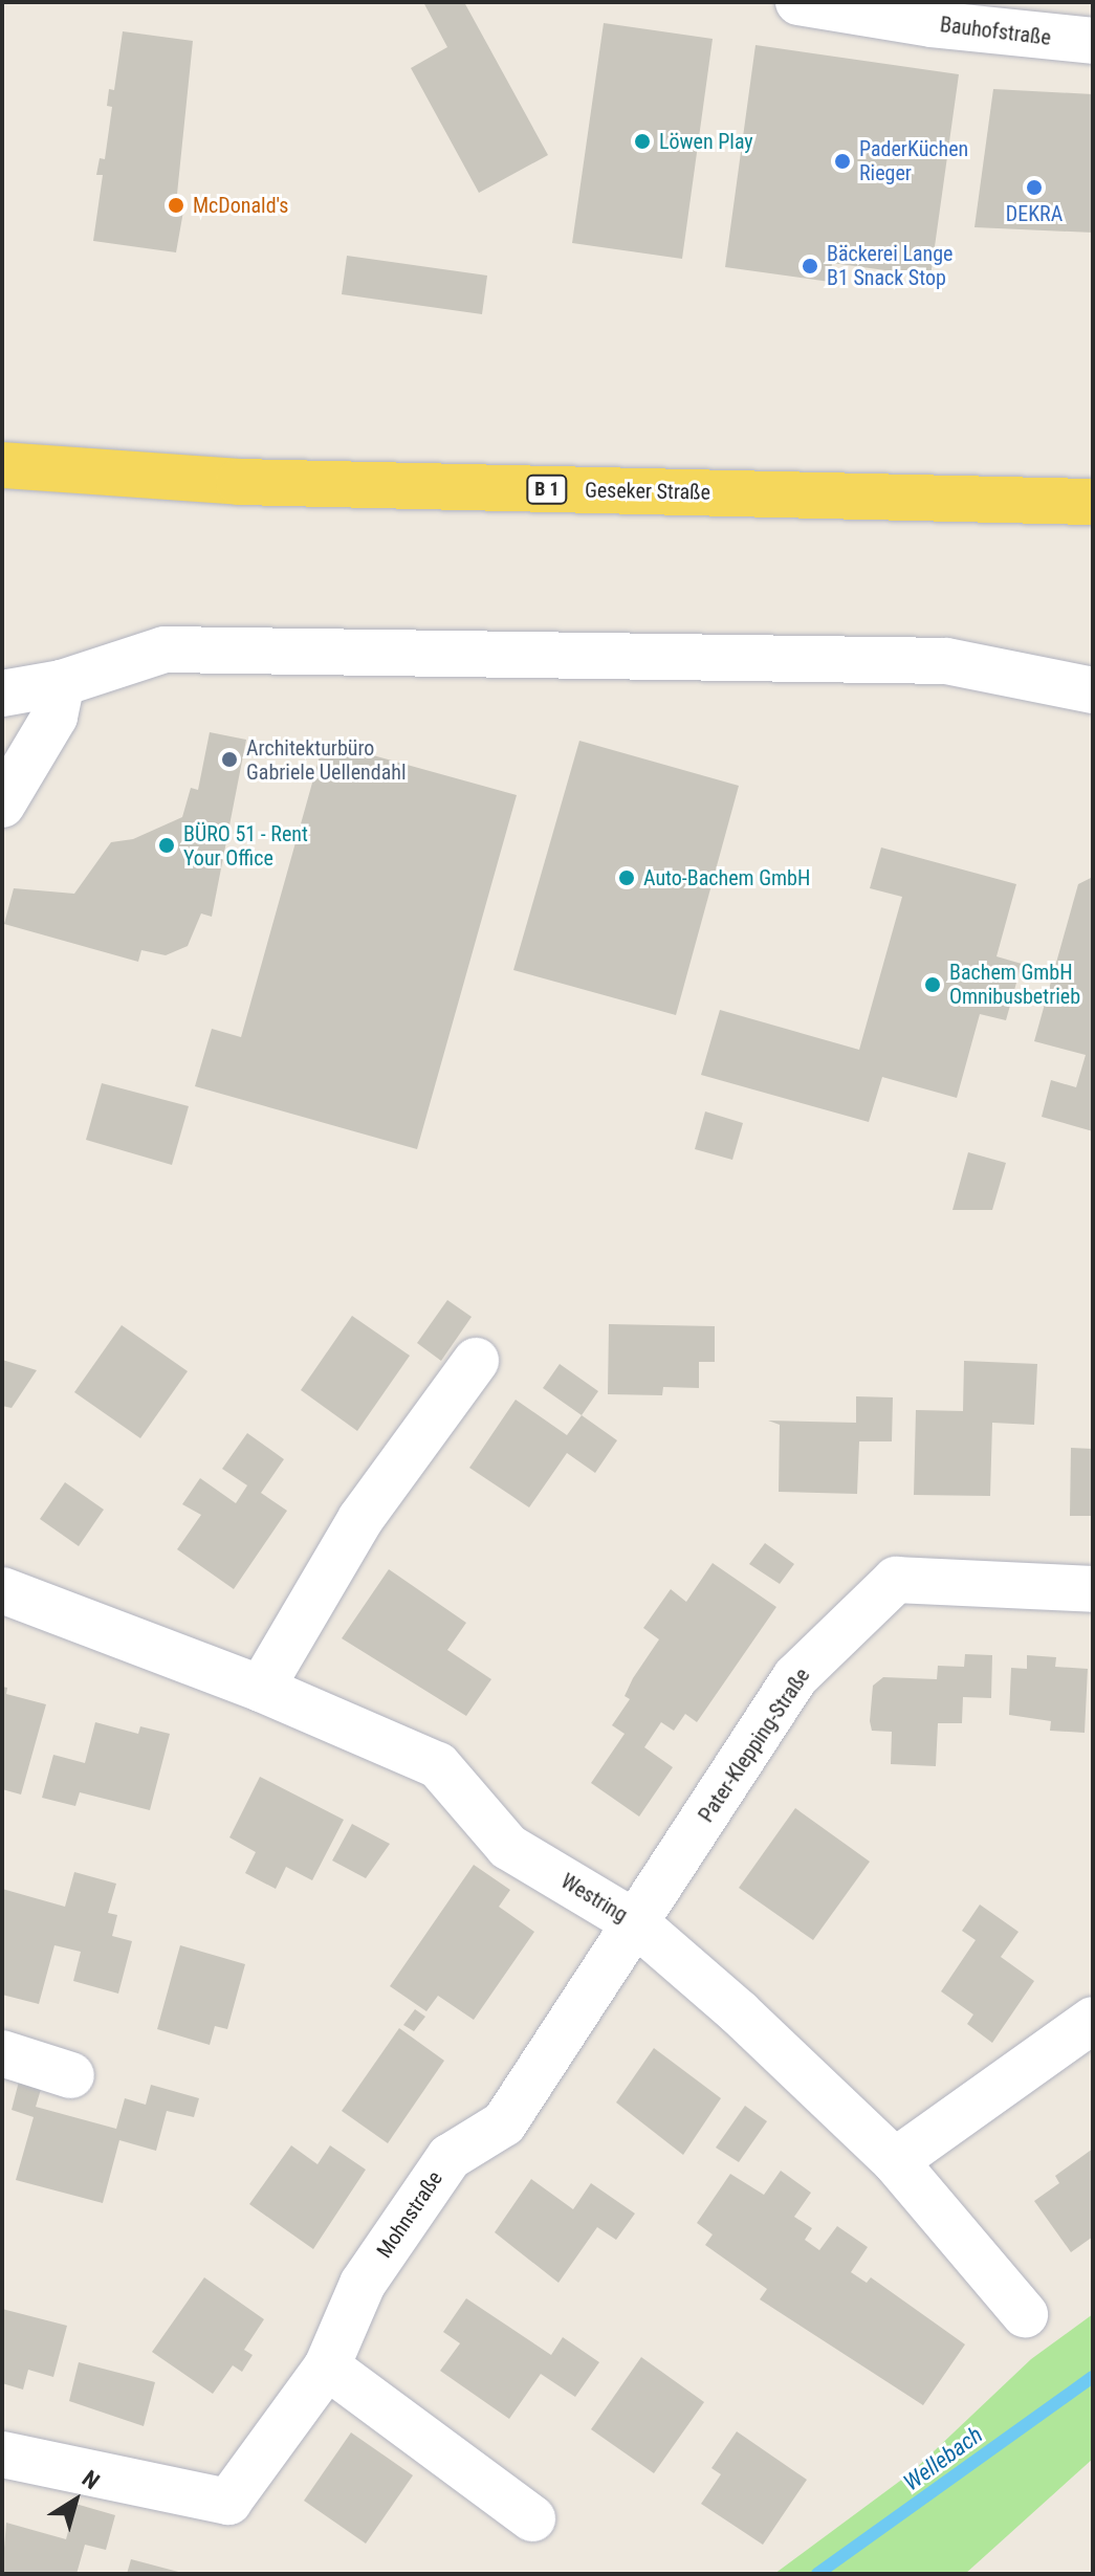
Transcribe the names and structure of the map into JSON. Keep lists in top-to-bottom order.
{
  "streets": {
    "main road": ["B 1", "Geseker Straße"],
    "street": [
      "Bauhofstraße",
      "Pater-Klepping-Straße",
      "Westring",
      "Mohnstraße"
    ]
  },
  "crossings": [
    ["Pater-Klepping-Straße", "Westring"],
    ["Pater-Klepping-Straße", "Mohnstraße"],
    ["Westring", "Mohnstraße"]
  ],
  "water": ["Wellebach"],
  "places": [
    "Löwen Play",
    "PaderKüchen Rieger",
    "DEKRA",
    "McDonald's",
    "Bäckerei Lange B1 Snack Stop",
    "Architekturbüro Gabriele Uellendahl",
    "BÜRO 51 - Rent Your Office",
    "Auto-Bachem GmbH",
    "Bachem GmbH Omnibusbetrieb"
  ],
  "north": "top right"
}
